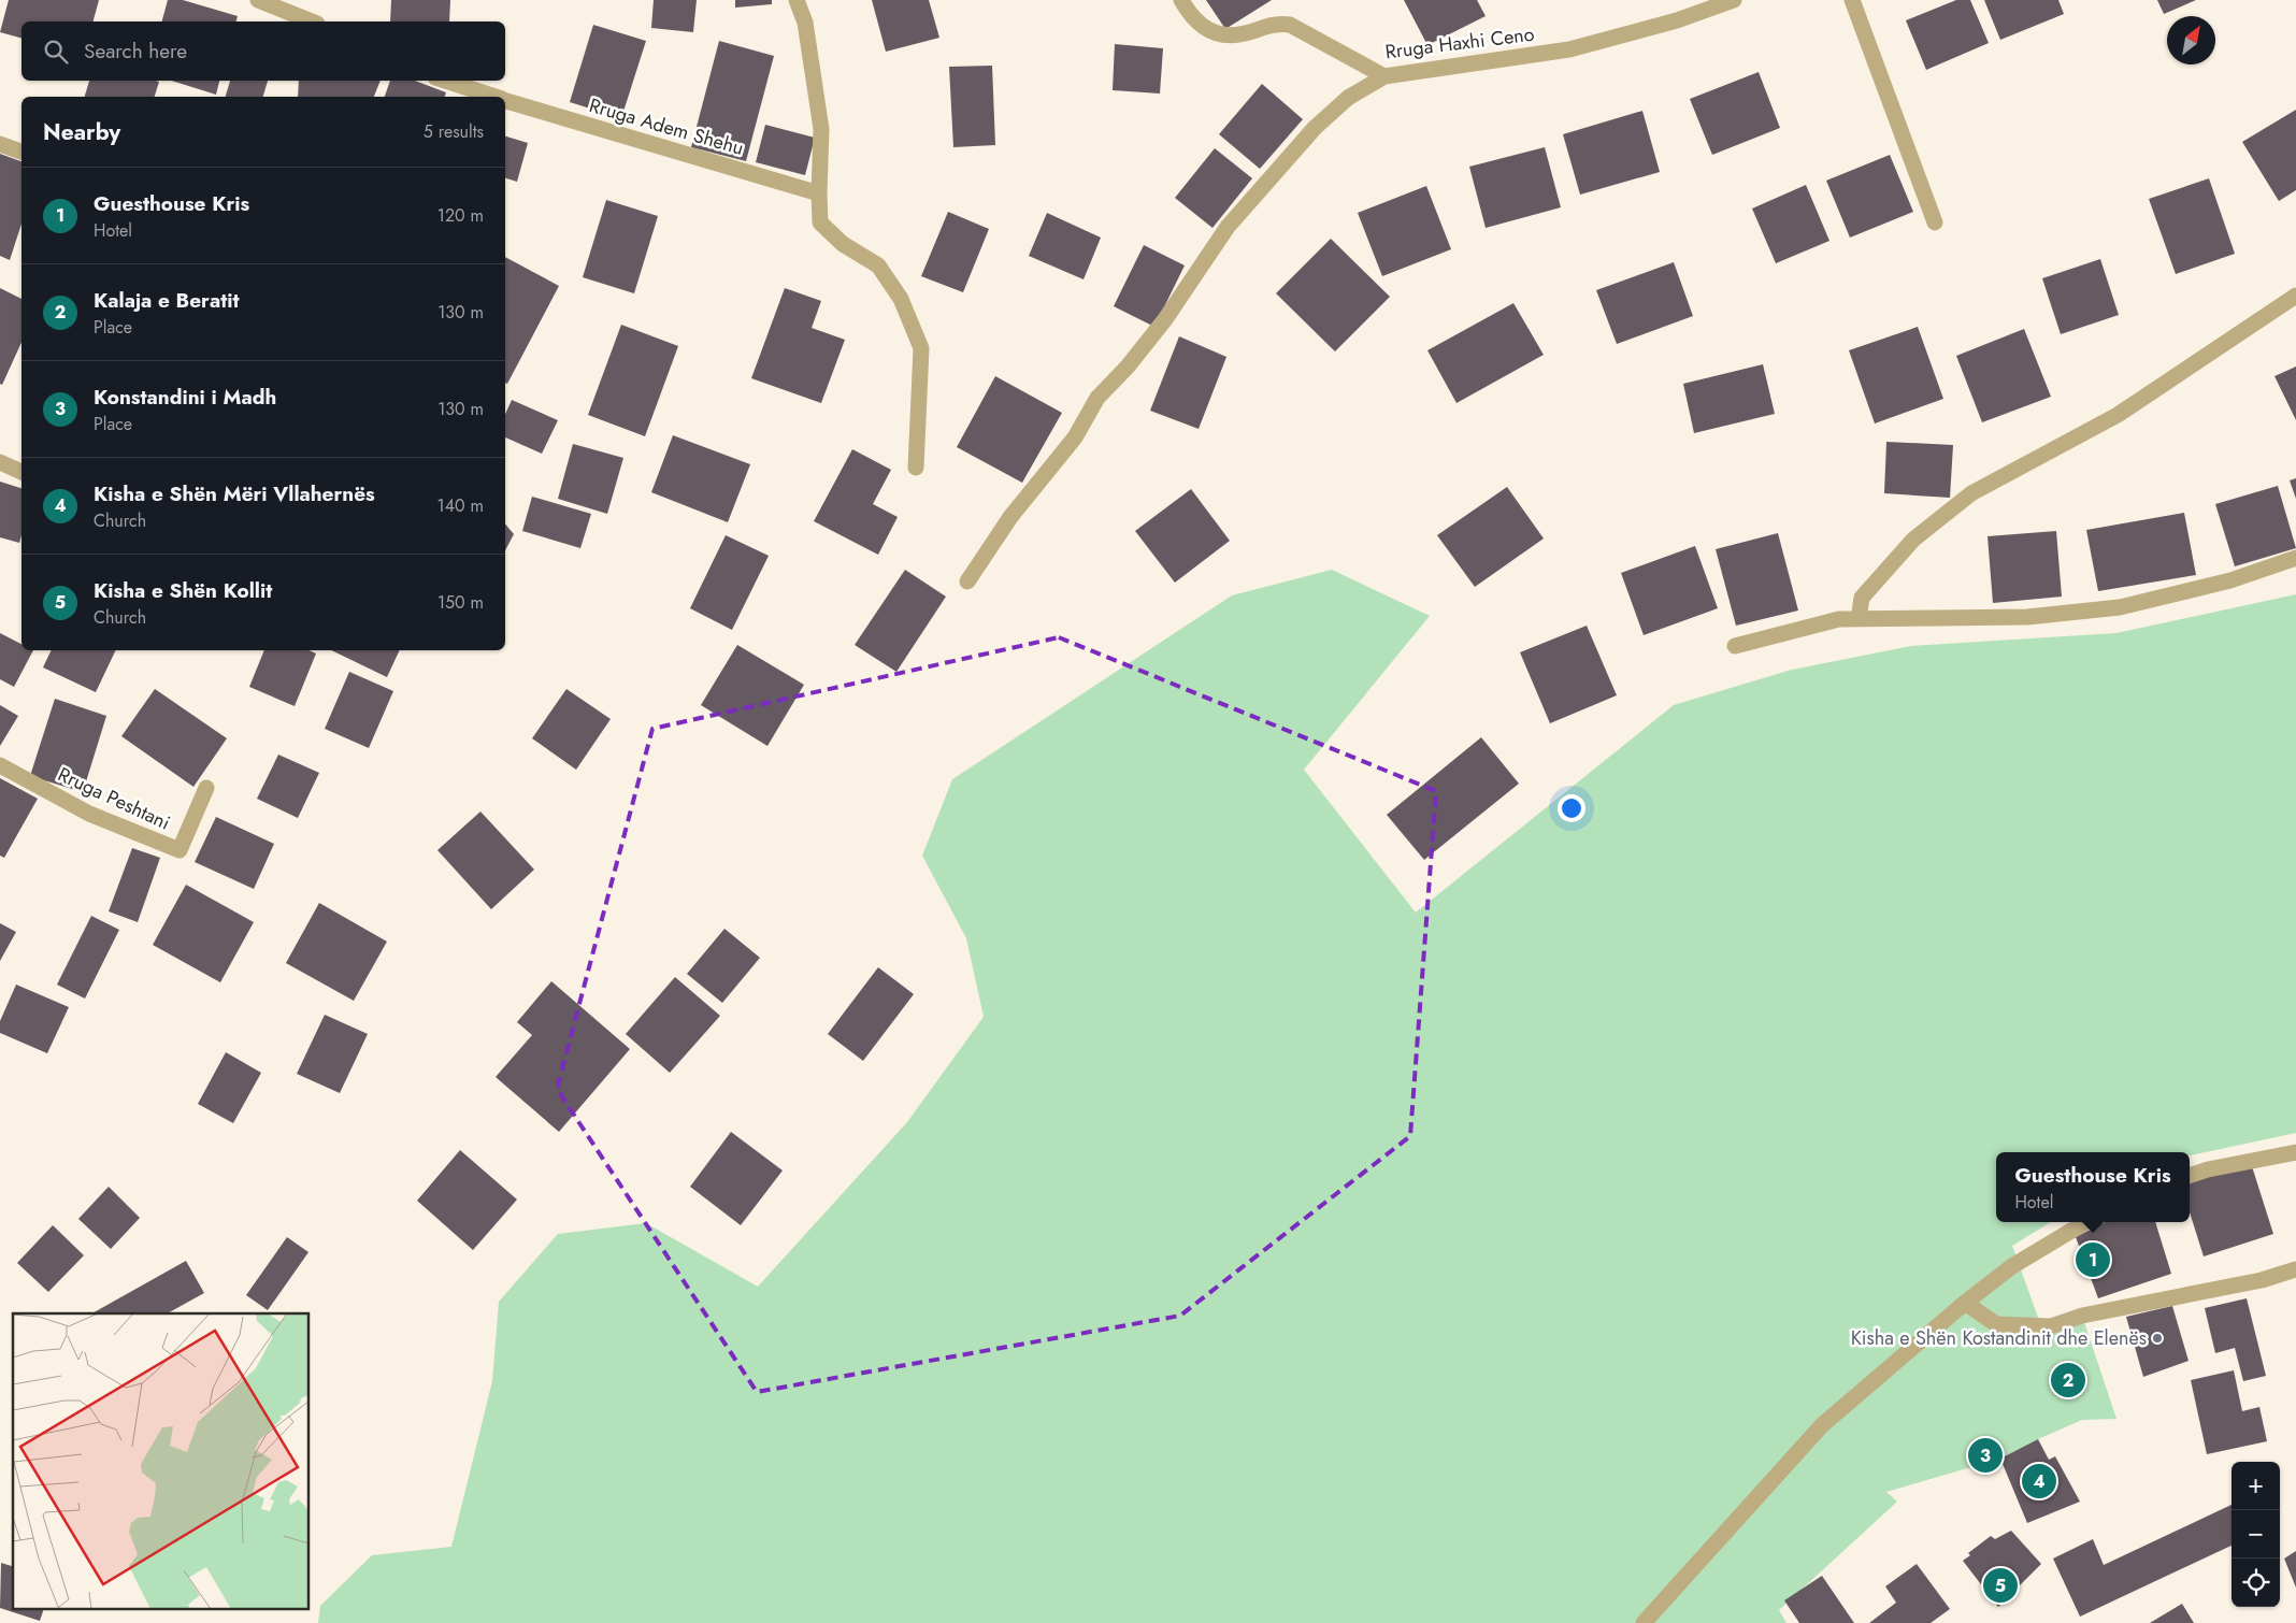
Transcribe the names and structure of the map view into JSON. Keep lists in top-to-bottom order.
{
  "streets": {
    "lane": ["Rruga Haxhi Ceno", "Rruga Adem Shehu", "Rruga Peshtani"]
  },
  "places": ["Kisha e Shën Kostandinit dhe Elenës"],
  "north": "top right",
  "page": {
    "search": "Search here",
    "heading": ["Nearby", "5 results"],
    "list": [
      {
        "mark": "1",
        "name": "Guesthouse Kris",
        "note": "Hotel",
        "value": "120 m"
      },
      {
        "mark": "2",
        "name": "Kalaja e Beratit",
        "note": "Place",
        "value": "130 m"
      },
      {
        "mark": "3",
        "name": "Konstandini i Madh",
        "note": "Place",
        "value": "130 m"
      },
      {
        "mark": "4",
        "name": "Kisha e Shën Mëri Vllahernës",
        "note": "Church",
        "value": "140 m"
      },
      {
        "mark": "5",
        "name": "Kisha e Shën Kollit",
        "note": "Church",
        "value": "150 m"
      }
    ],
    "popup": ["Guesthouse Kris", "Hotel"],
    "pins": [
      "1",
      "2",
      "3",
      "4",
      "5"
    ],
    "map_buttons": ["+", "−"]
  }
}
